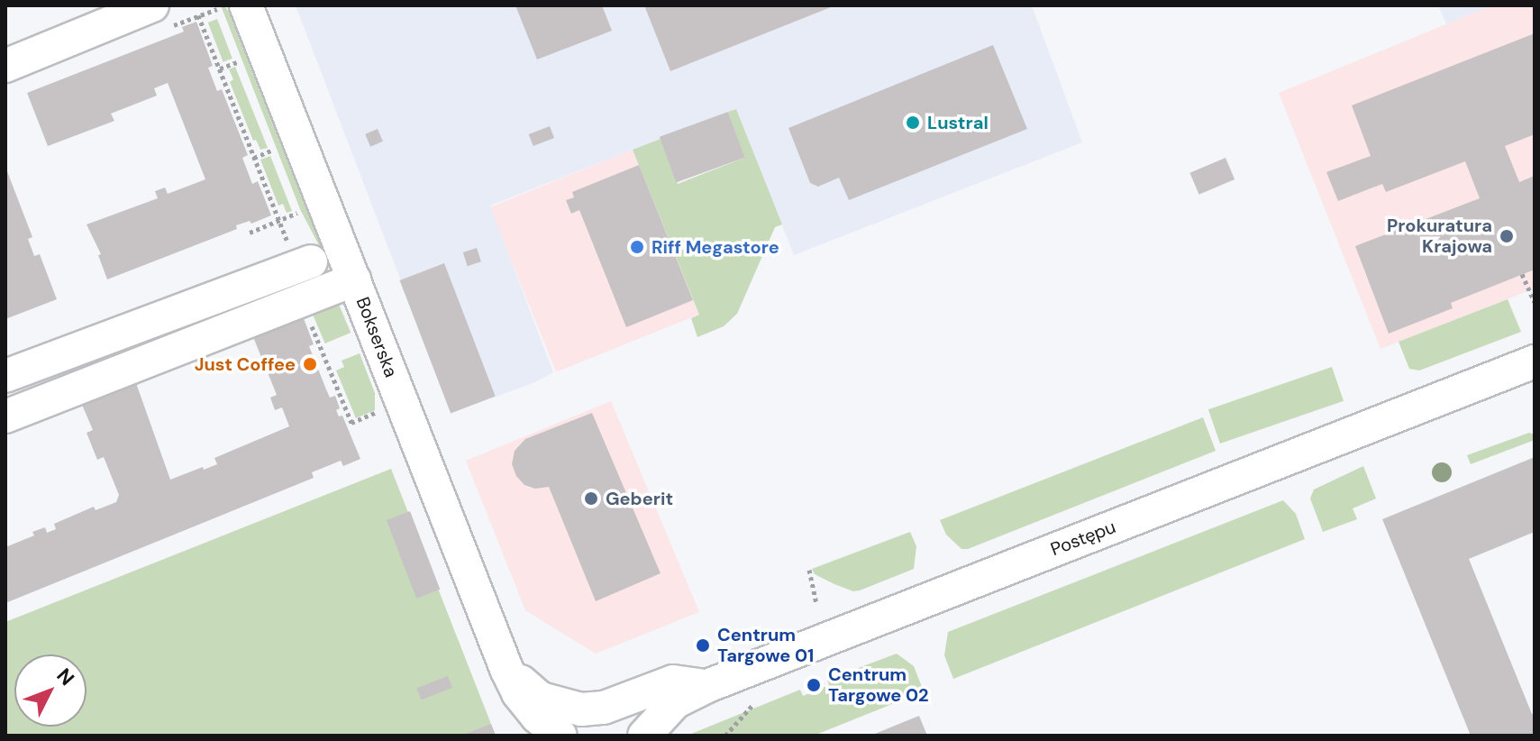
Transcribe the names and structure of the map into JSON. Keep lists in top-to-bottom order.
{
  "streets": {
    "street": ["Bokserska", "Postępu"]
  },
  "crossings": [
    ["Bokserska", "Postępu"]
  ],
  "places": [
    "Lustral",
    "Prokuratura Krajowa",
    "Riff Megastore",
    "Just Coffee",
    "Geberit",
    "Centrum Targowe 01",
    "Centrum Targowe 02"
  ],
  "north": "top right"
}
